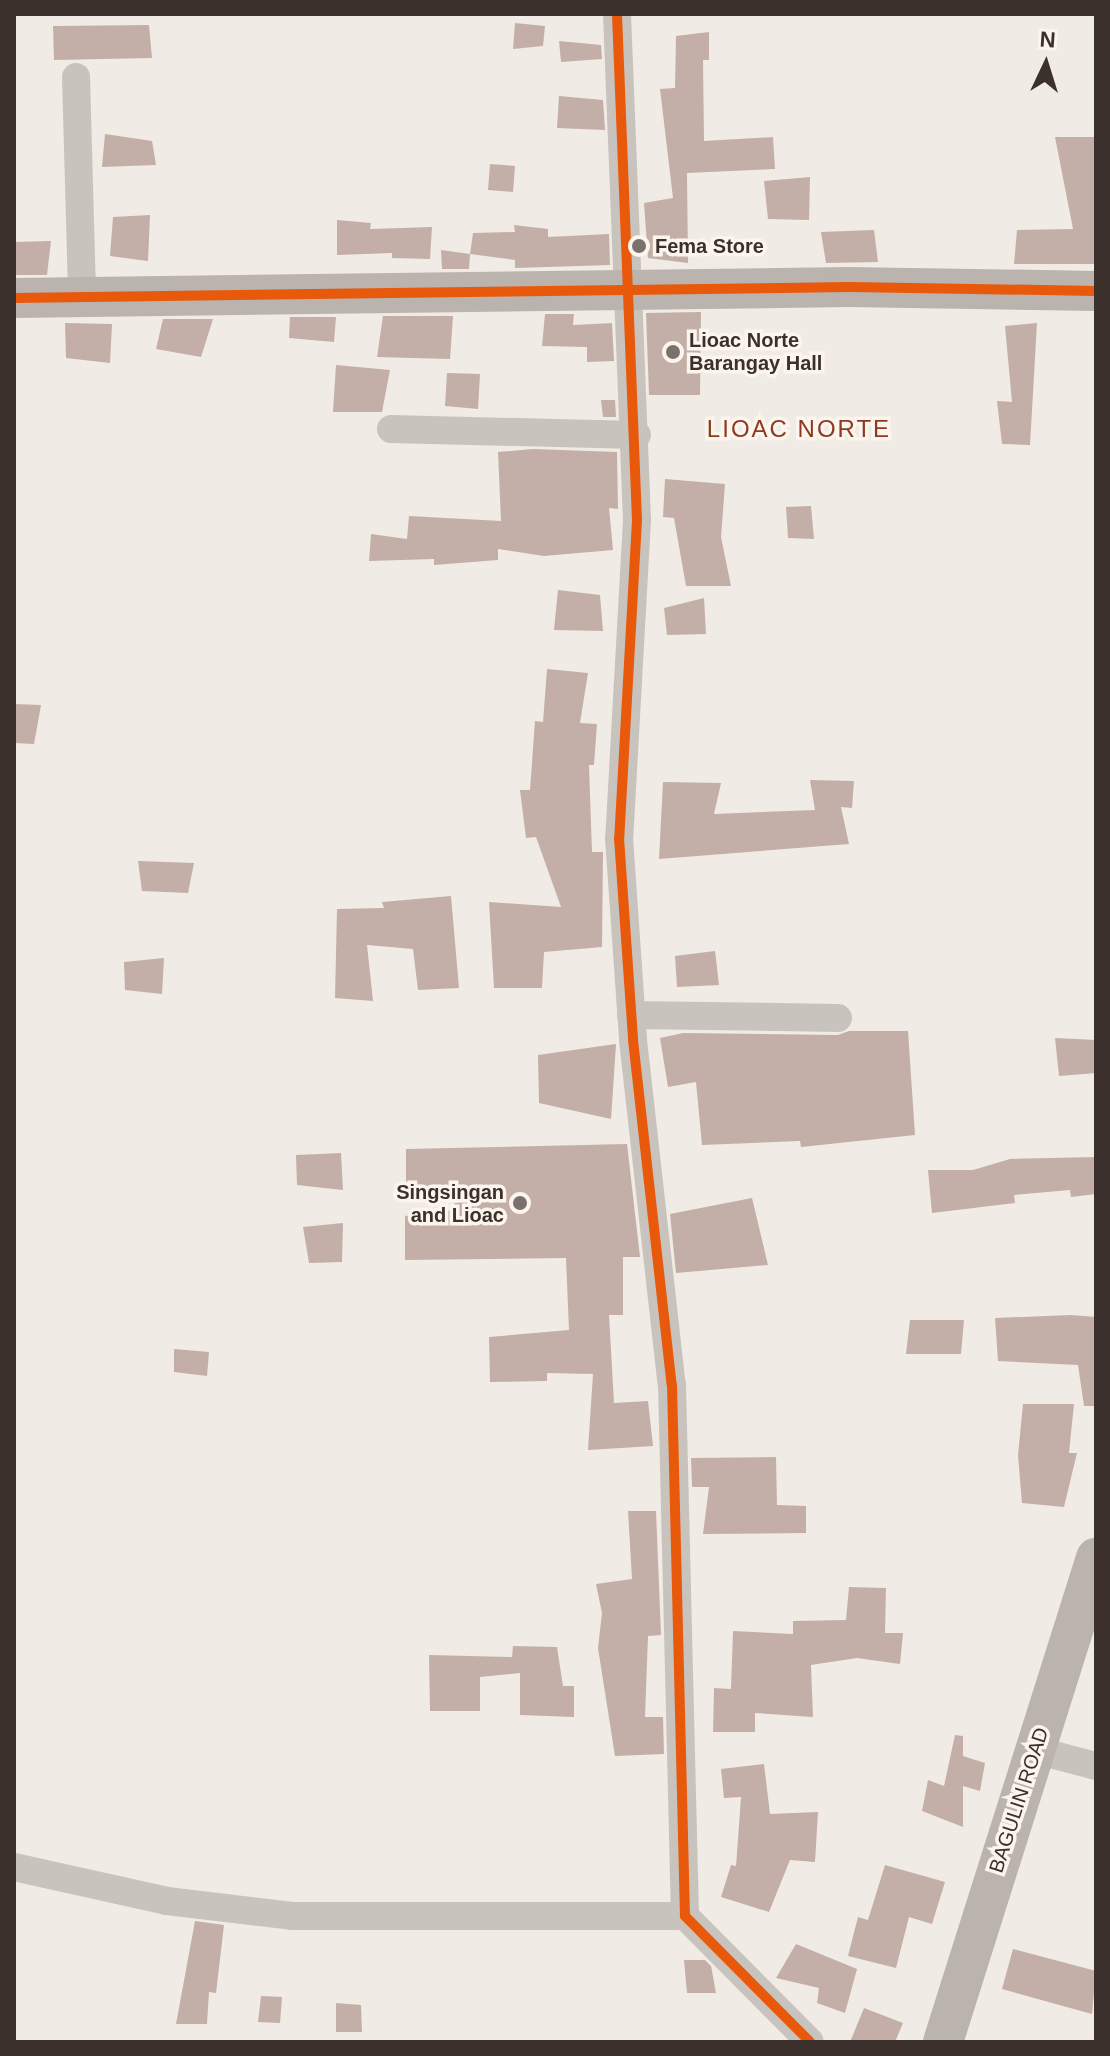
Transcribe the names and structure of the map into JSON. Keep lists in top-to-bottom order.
{
  "streets": {
    "street": ["BAGULIN ROAD"]
  },
  "districts": ["LIOAC NORTE"],
  "places": ["Fema Store", "Lioac Norte Barangay Hall", "Singsingan and Lioac"],
  "north": "top"
}
